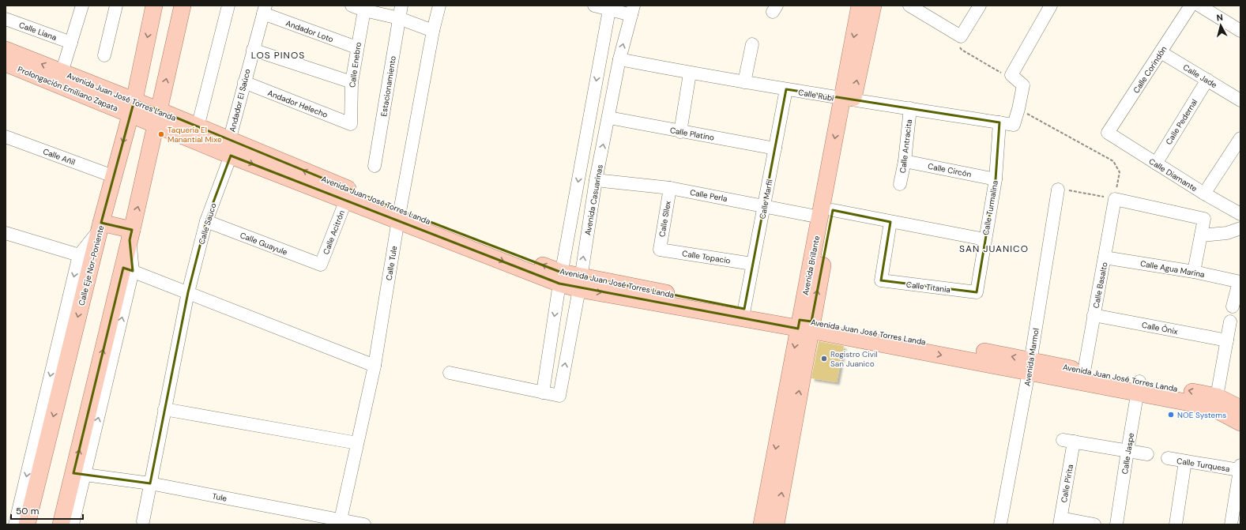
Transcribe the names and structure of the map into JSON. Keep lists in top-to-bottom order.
{
  "streets": {
    "main road": [
      "Prolongación Emiliano Zapata",
      "Avenida Juan José Torres Landa",
      "Calle Eje Nor-Poniente",
      "Avenida Brillante"
    ],
    "street": [
      "Calle Liana",
      "Andador Loto",
      "Calle Enebro",
      "Calle Corindón",
      "Calle Jade",
      "Estacionamiento",
      "Calle Rubí",
      "Andador El Saúco",
      "Andador Helecho",
      "Calle Pedernal",
      "Calle Platino",
      "Calle Antracita",
      "Calle Añil",
      "Calle Circón",
      "Calle Diamante",
      "Calle Perla",
      "Calle Marfil",
      "Avenida Casuarinas",
      "Calle Turmalina",
      "Calle Sílex",
      "Calle Sauco",
      "Calle Acitrón",
      "Calle Guayule",
      "Calle Topacio",
      "Calle Tule",
      "Calle Agua Marina",
      "Calle Basalto",
      "Calle Titania",
      "Calle Ónix",
      "Avenida Marmol",
      "Calle Jaspe",
      "Calle Turquesa",
      "Calle Pirita",
      "Tule"
    ]
  },
  "crossings": [
    ["Andador Loto", "Calle Enebro"],
    ["Andador Loto", "Andador El Saúco"],
    ["Calle Enebro", "Andador Helecho"],
    ["Calle Corindón", "Calle Jade"],
    ["Calle Corindón", "Calle Diamante"],
    ["Calle Jade", "Calle Pedernal"],
    ["Prolongación Emiliano Zapata", "Avenida Juan José Torres Landa"],
    ["Prolongación Emiliano Zapata", "Calle Eje Nor-Poniente"],
    ["Calle Rubí", "Calle Antracita"],
    ["Calle Rubí", "Calle Marfil"],
    ["Calle Rubí", "Avenida Casuarinas"],
    ["Calle Rubí", "Calle Turmalina"],
    ["Calle Rubí", "Avenida Brillante"],
    ["Avenida Juan José Torres Landa", "Andador El Saúco"],
    ["Avenida Juan José Torres Landa", "Calle Marfil"],
    ["Avenida Juan José Torres Landa", "Avenida Casuarinas"],
    ["Avenida Juan José Torres Landa", "Calle Sauco"],
    ["Avenida Juan José Torres Landa", "Calle Acitrón"],
    ["Avenida Juan José Torres Landa", "Calle Tule"],
    ["Avenida Juan José Torres Landa", "Calle Eje Nor-Poniente"],
    ["Avenida Juan José Torres Landa", "Avenida Brillante"],
    ["Avenida Juan José Torres Landa", "Calle Basalto"],
    ["Avenida Juan José Torres Landa", "Avenida Marmol"],
    ["Avenida Juan José Torres Landa", "Calle Jaspe"],
    ["Andador El Saúco", "Andador Helecho"],
    ["Andador El Saúco", "Calle Sauco"],
    ["Calle Pedernal", "Calle Diamante"],
    ["Calle Platino", "Calle Marfil"],
    ["Calle Platino", "Avenida Casuarinas"],
    ["Calle Antracita", "Calle Circón"],
    ["Calle Añil", "Calle Eje Nor-Poniente"],
    ["Calle Circón", "Calle Turmalina"],
    ["Calle Perla", "Calle Marfil"],
    ["Calle Perla", "Avenida Casuarinas"],
    ["Calle Perla", "Calle Turmalina"],
    ["Calle Perla", "Calle Sílex"],
    ["Calle Perla", "Avenida Brillante"],
    ["Calle Perla", "Calle Titania"],
    ["Calle Marfil", "Calle Topacio"],
    ["Calle Turmalina", "Calle Titania"],
    ["Calle Sílex", "Calle Topacio"],
    ["Calle Sauco", "Calle Guayule"],
    ["Calle Sauco", "Tule"],
    ["Calle Acitrón", "Calle Guayule"],
    ["Calle Tule", "Tule"],
    ["Calle Agua Marina", "Calle Basalto"],
    ["Calle Basalto", "Calle Ónix"],
    ["Calle Jaspe", "Calle Pirita"]
  ],
  "districts": ["LOS PINOS", "SAN JUANICO"],
  "places": ["Taquería El Manantial Mixe", "Registro Civil San Juanico", "NOE Systems"],
  "scale_bar": "50 m",
  "north": "top"
}
